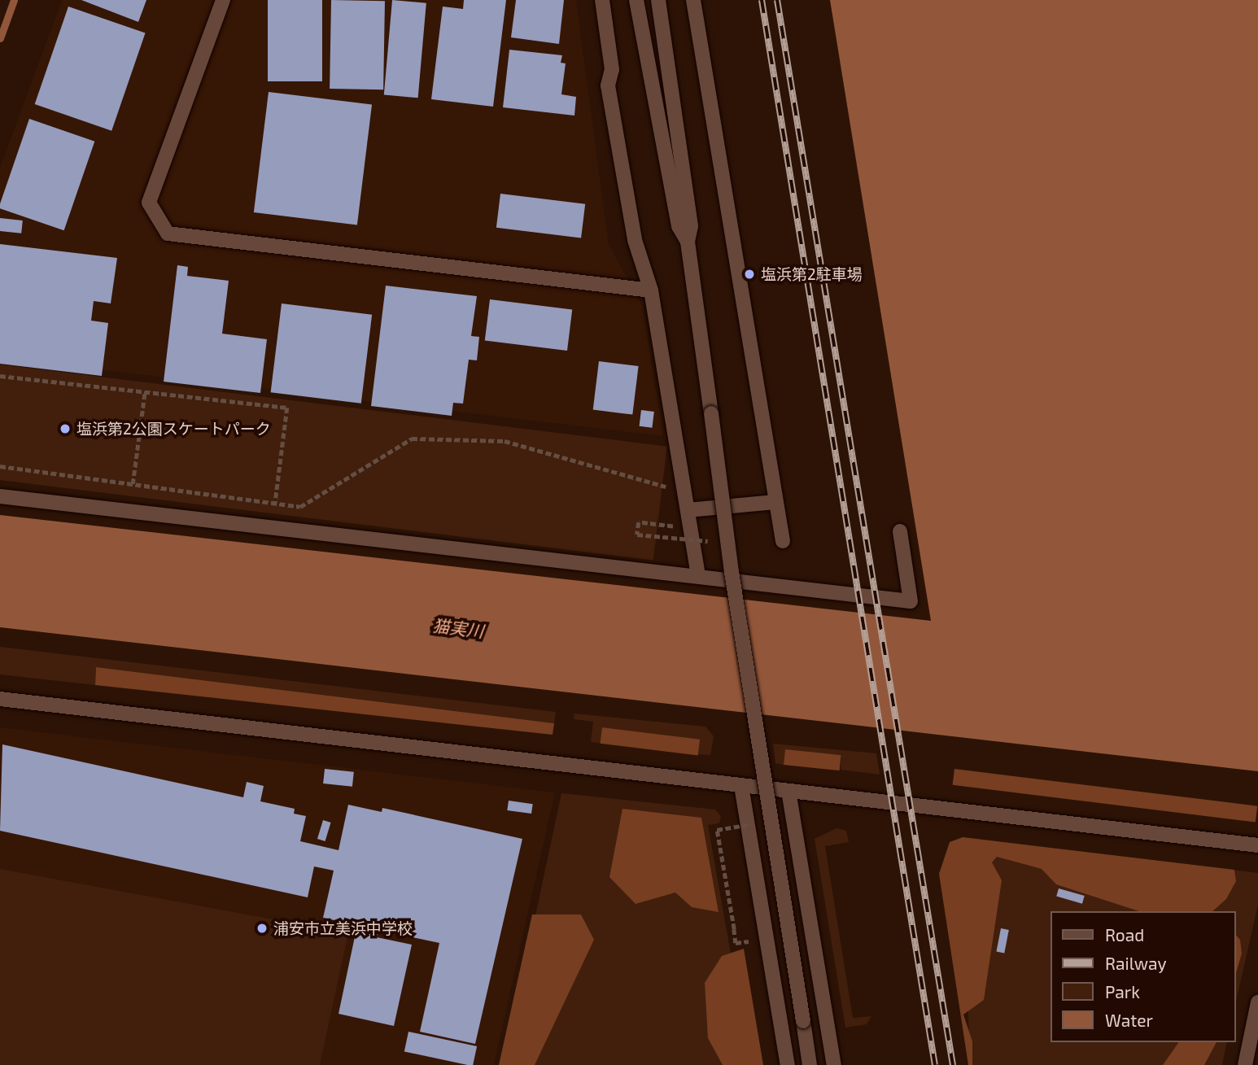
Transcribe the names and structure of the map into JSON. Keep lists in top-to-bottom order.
{
  "water": ["猫実川"],
  "places": ["塩浜第2駐車場", "塩浜第2公園スケートパーク", "浦安市立美浜中学校"],
  "legend": [
    "Road",
    "Railway",
    "Park",
    "Water"
  ]
}
